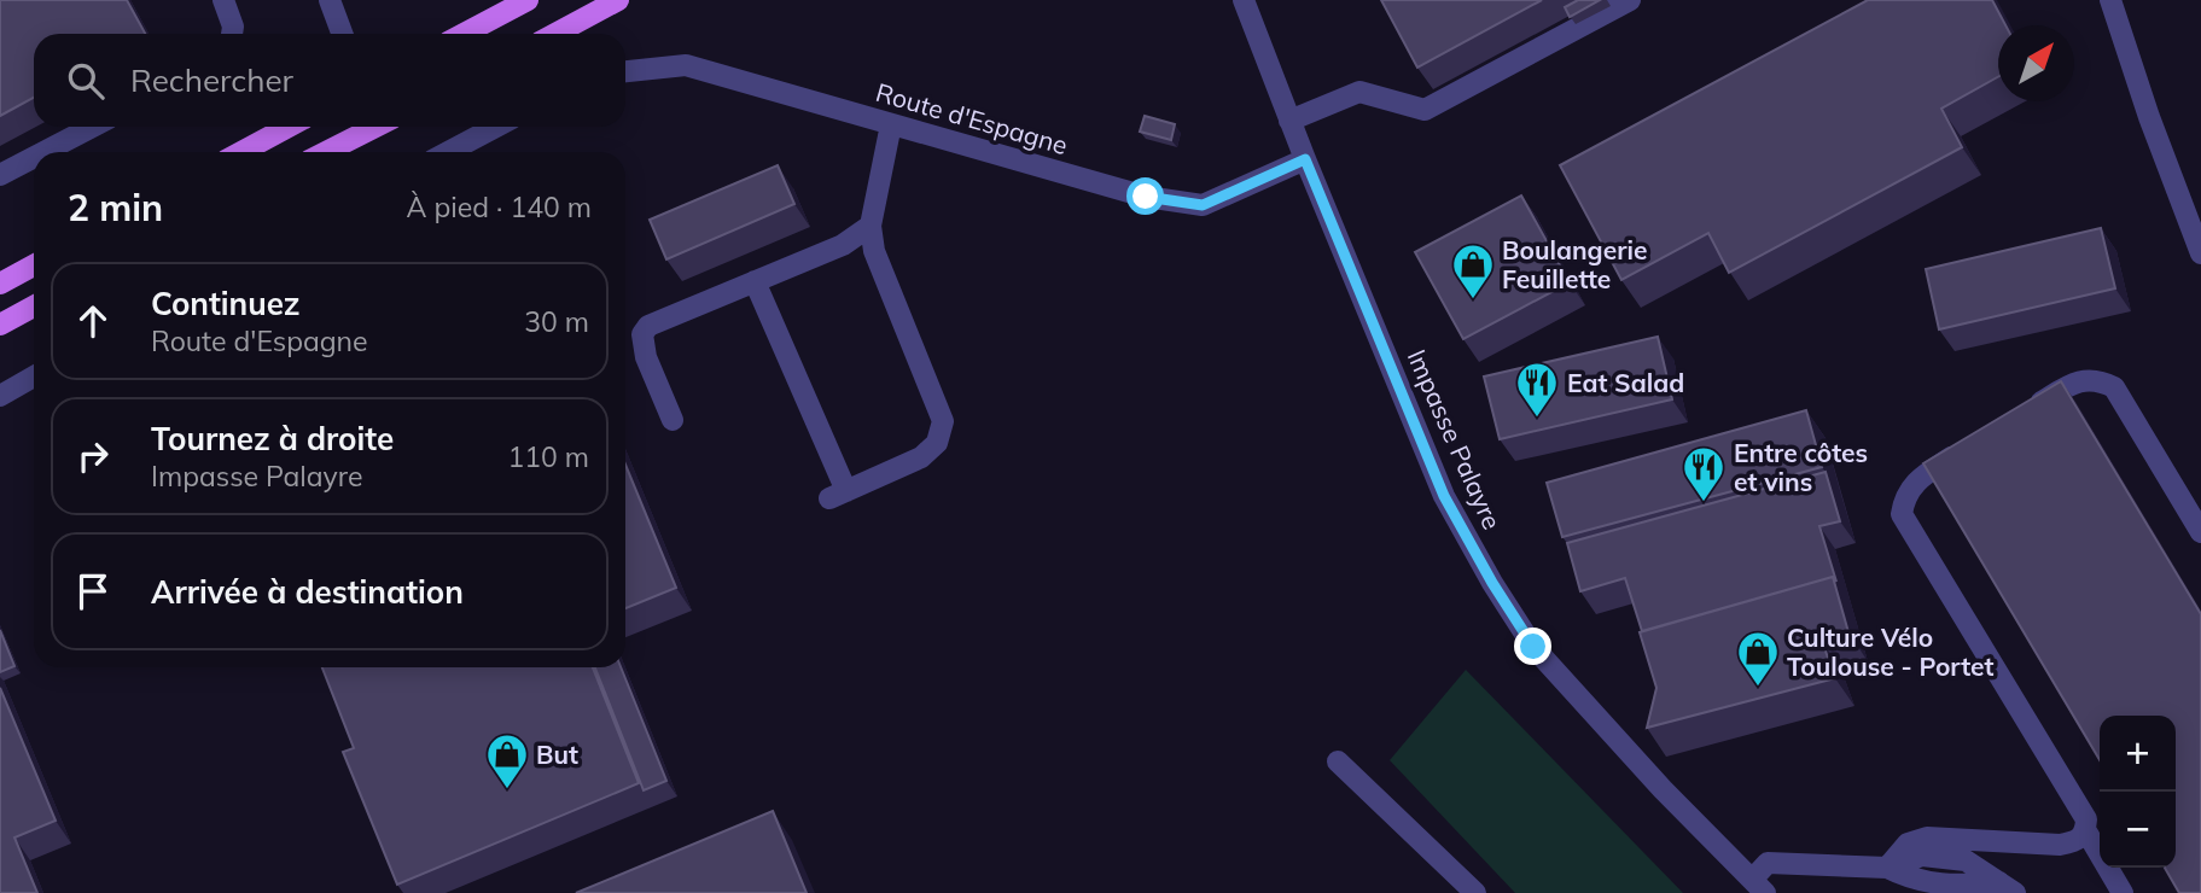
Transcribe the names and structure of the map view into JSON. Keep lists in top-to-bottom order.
{
  "streets": {
    "street": ["Route d'Espagne", "Impasse Palayre"]
  },
  "crossings": [
    ["Route d'Espagne", "Impasse Palayre"]
  ],
  "places": {
    "shop": ["Boulangerie Feuillette", "Culture Vélo Toulouse - Portet", "But"],
    "restaurant": ["Eat Salad", "Entre côtes et vins"]
  },
  "north": "top right",
  "page": {
    "search": "Rechercher",
    "heading": ["2 min", "À pied · 140 m"],
    "list": [
      ["Continuez", "Route d'Espagne", "30 m"],
      ["Tournez à droite", "Impasse Palayre", "110 m"],
      "Arrivée à destination"
    ],
    "map_buttons": ["+", "−"]
  }
}
